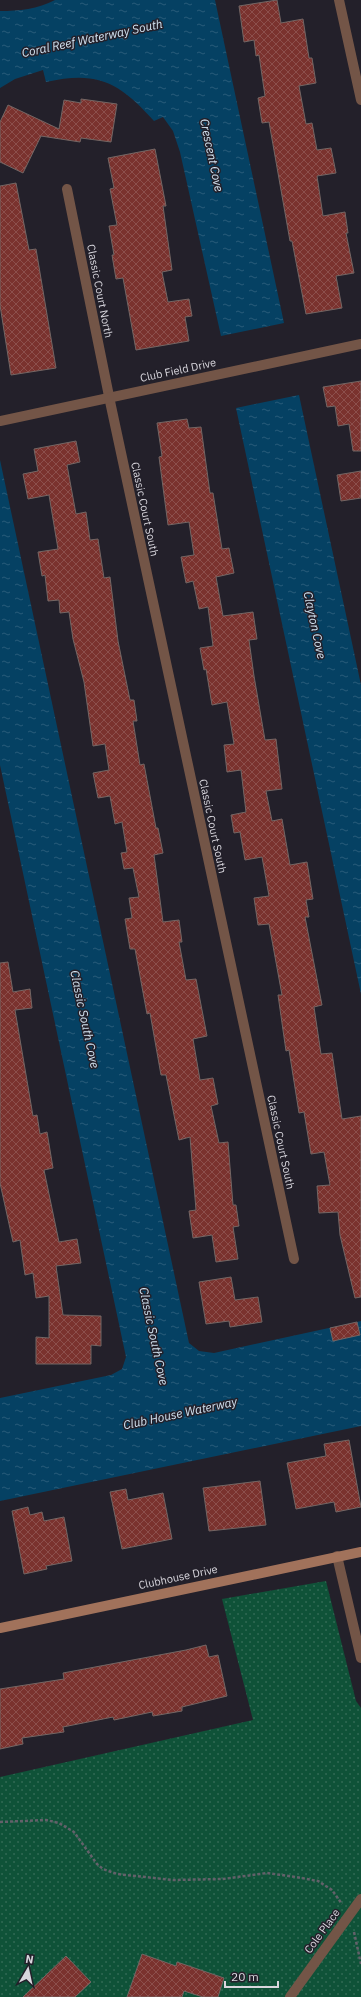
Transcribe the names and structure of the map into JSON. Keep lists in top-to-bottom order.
{
  "streets": {
    "street": [
      "Classic Court North",
      "Club Field Drive",
      "Classic Court South",
      "Clubhouse Drive",
      "Cole Place"
    ]
  },
  "crossings": [
    ["Classic Court North", "Club Field Drive"],
    ["Classic Court North", "Classic Court South"],
    ["Club Field Drive", "Classic Court South"]
  ],
  "water": [
    "Coral Reef Waterway South",
    "Crescent Cove",
    "Clayton Cove",
    "Classic South Cove",
    "Club House Waterway"
  ],
  "scale_bar": "20 m",
  "north": "top"
}
